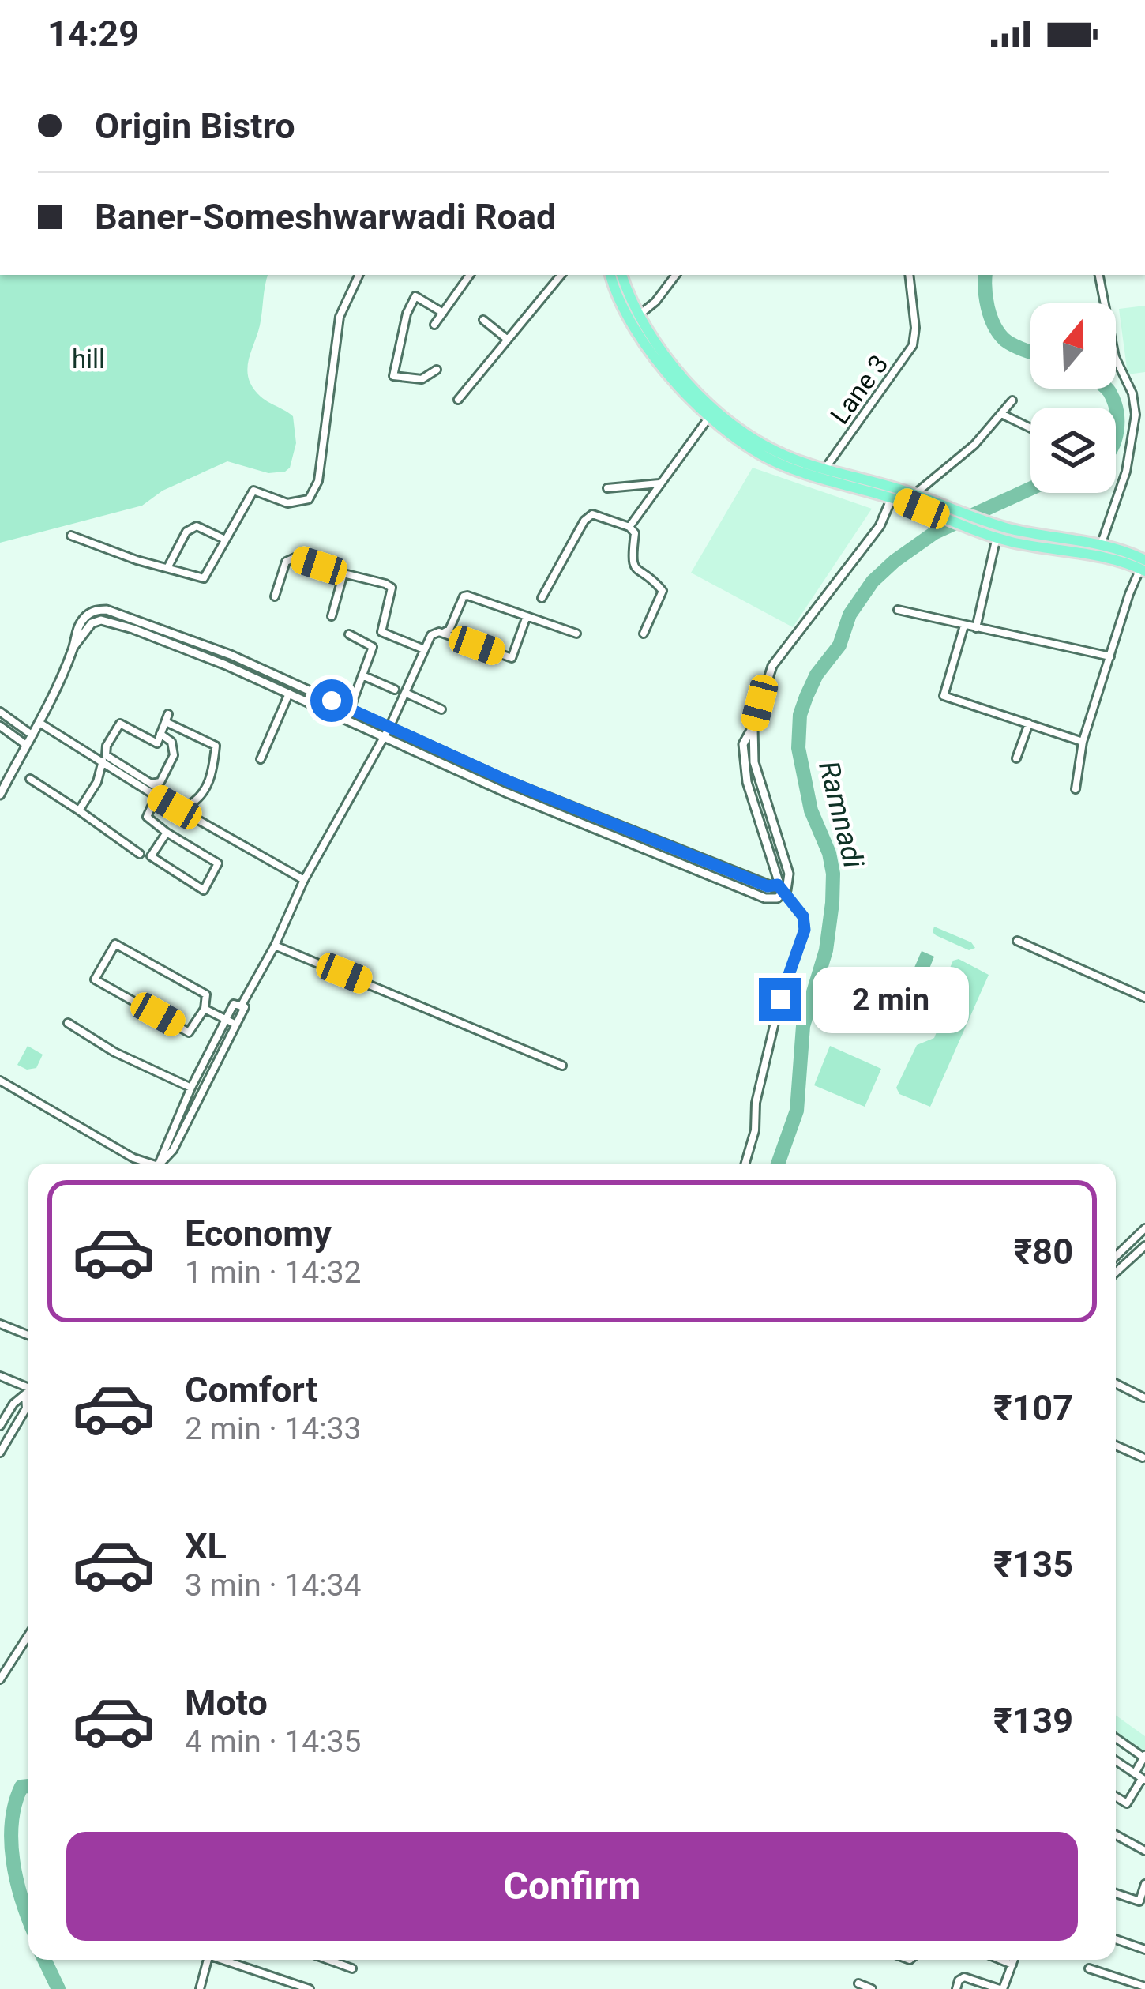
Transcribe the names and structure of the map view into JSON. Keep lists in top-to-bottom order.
{
  "streets": {
    "street": ["Lane 3"]
  },
  "water": ["Ramnadi"],
  "parks": ["hill"],
  "north": "top",
  "page": {
    "status": "14:29",
    "banner": ["Origin Bistro", "Baner-Someshwarwadi Road"],
    "bubble": "2 min",
    "list": [
      {
        "name": "Economy",
        "note": "1 min · 14:32",
        "value": "₹80"
      },
      {
        "name": "Comfort",
        "note": "2 min · 14:33",
        "value": "₹107"
      },
      {
        "name": "XL",
        "note": "3 min · 14:34",
        "value": "₹135"
      },
      {
        "name": "Moto",
        "note": "4 min · 14:35",
        "value": "₹139"
      }
    ],
    "buttons": "Confirm"
  }
}
